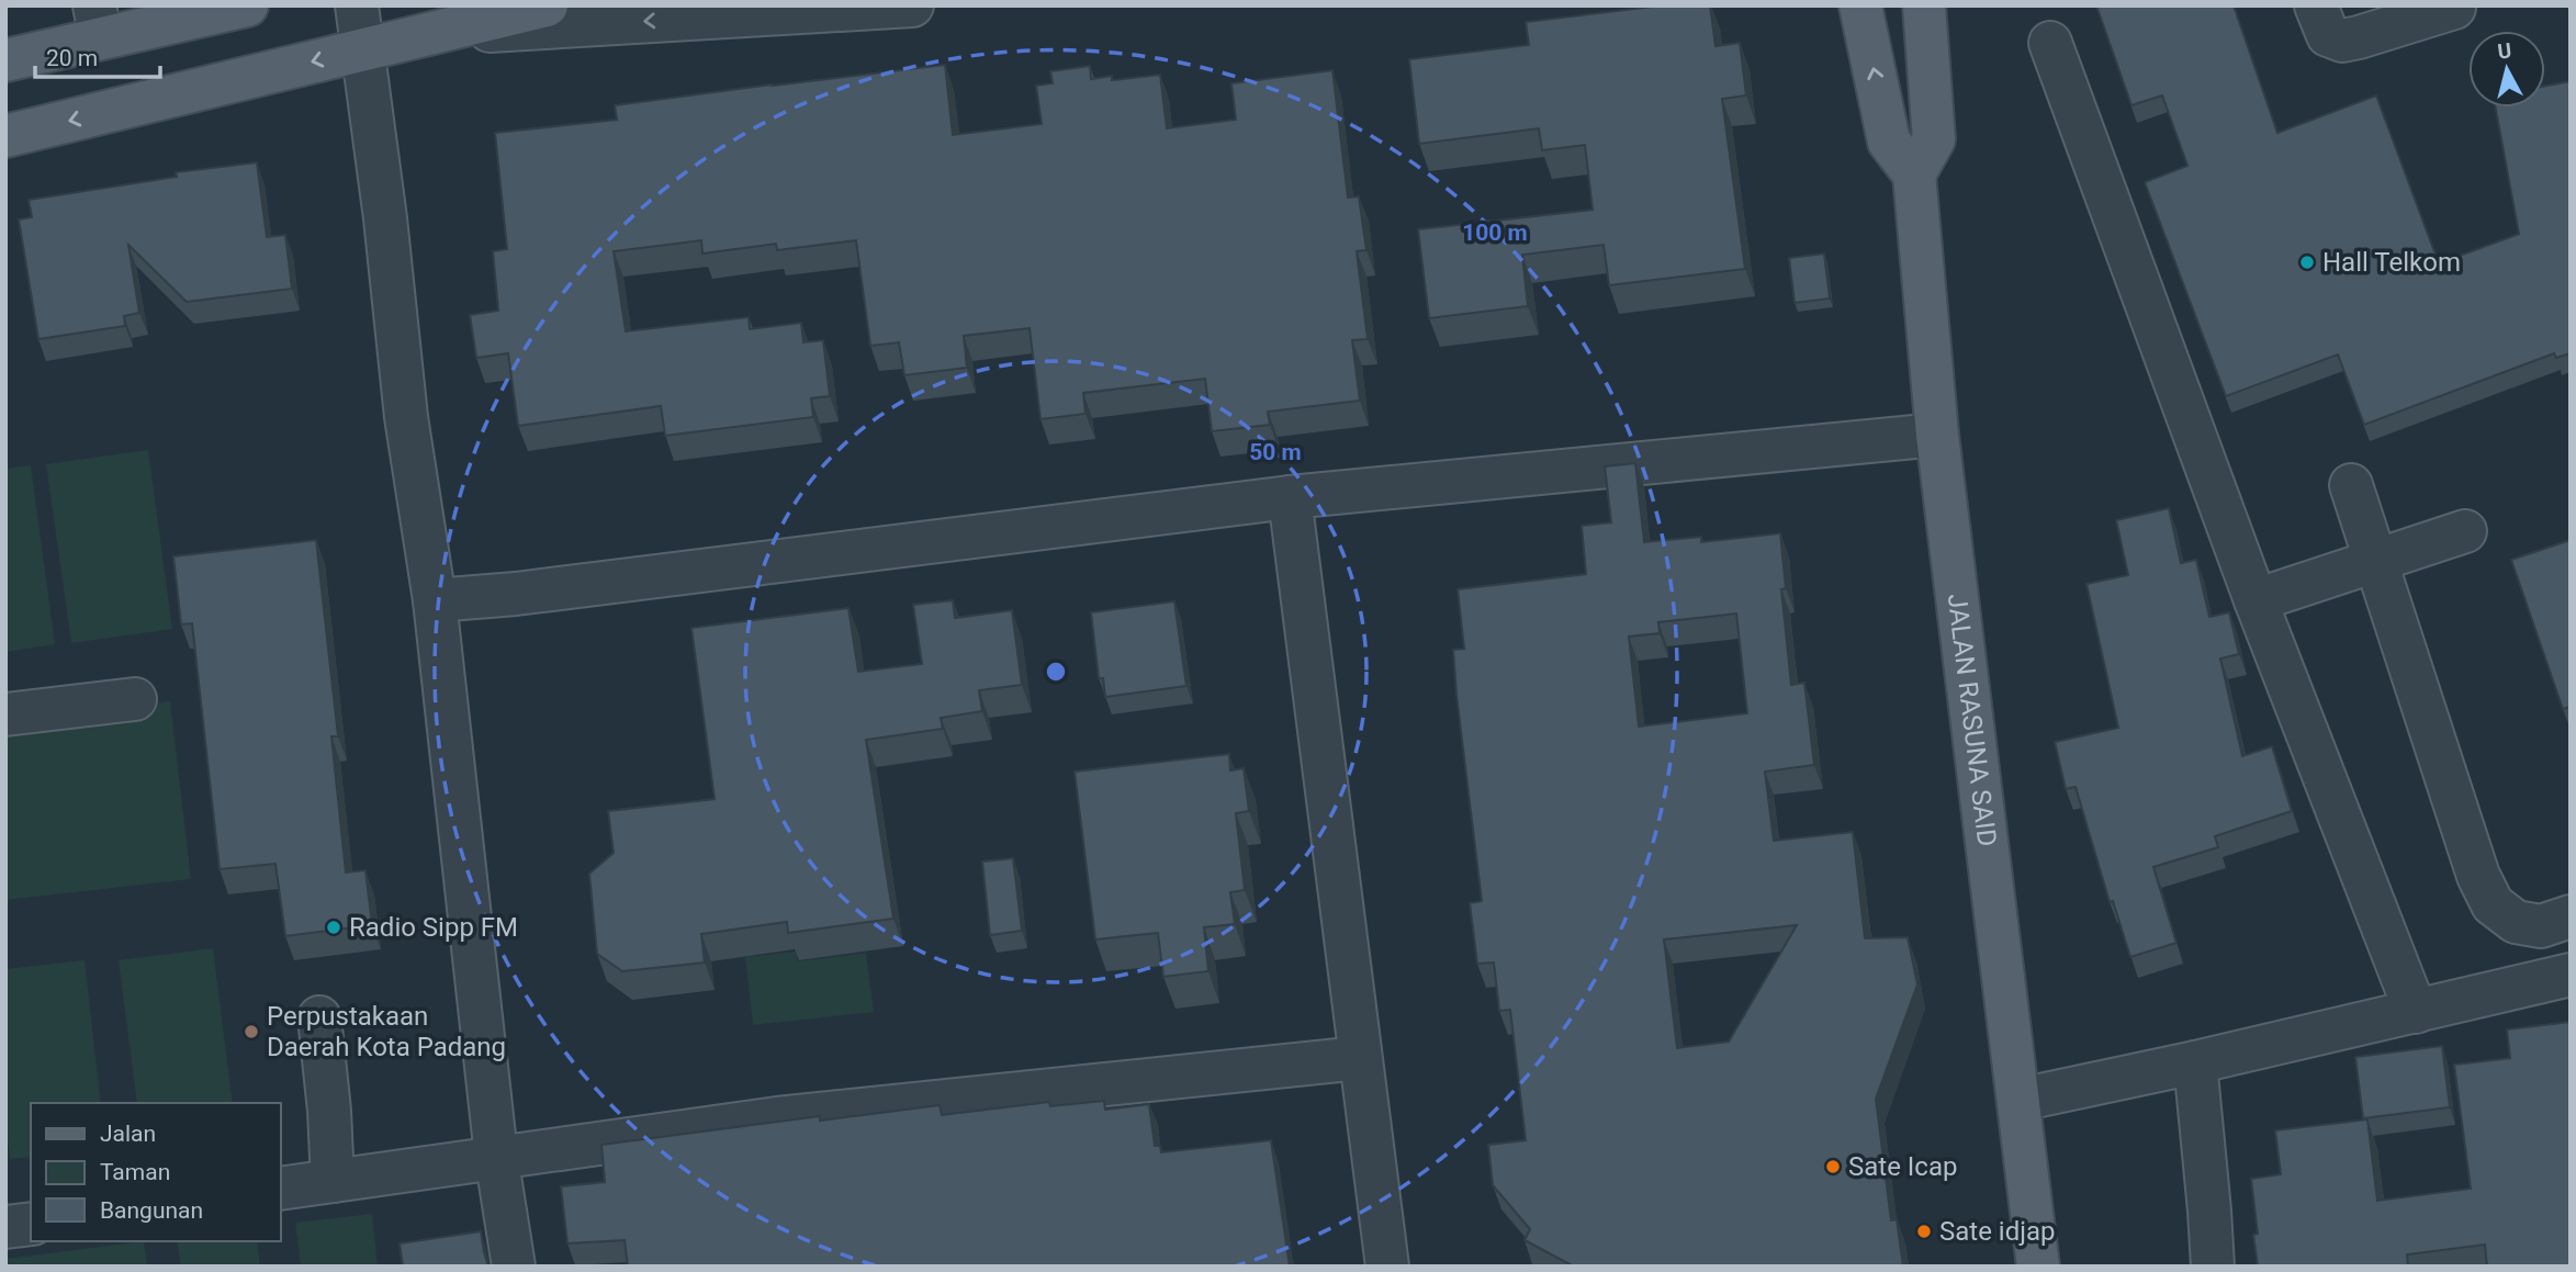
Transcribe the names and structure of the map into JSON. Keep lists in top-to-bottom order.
{
  "streets": {
    "main road": ["JALAN RASUNA SAID"]
  },
  "places": [
    "Hall Telkom",
    "Radio Sipp FM",
    "Perpustakaan Daerah Kota Padang",
    "Sate Icap",
    "Sate idjap"
  ],
  "legend": ["Jalan", "Taman", "Bangunan"],
  "scale_bar": "20 m",
  "north": "top",
  "rings": ["100 m", "50 m"]
}
